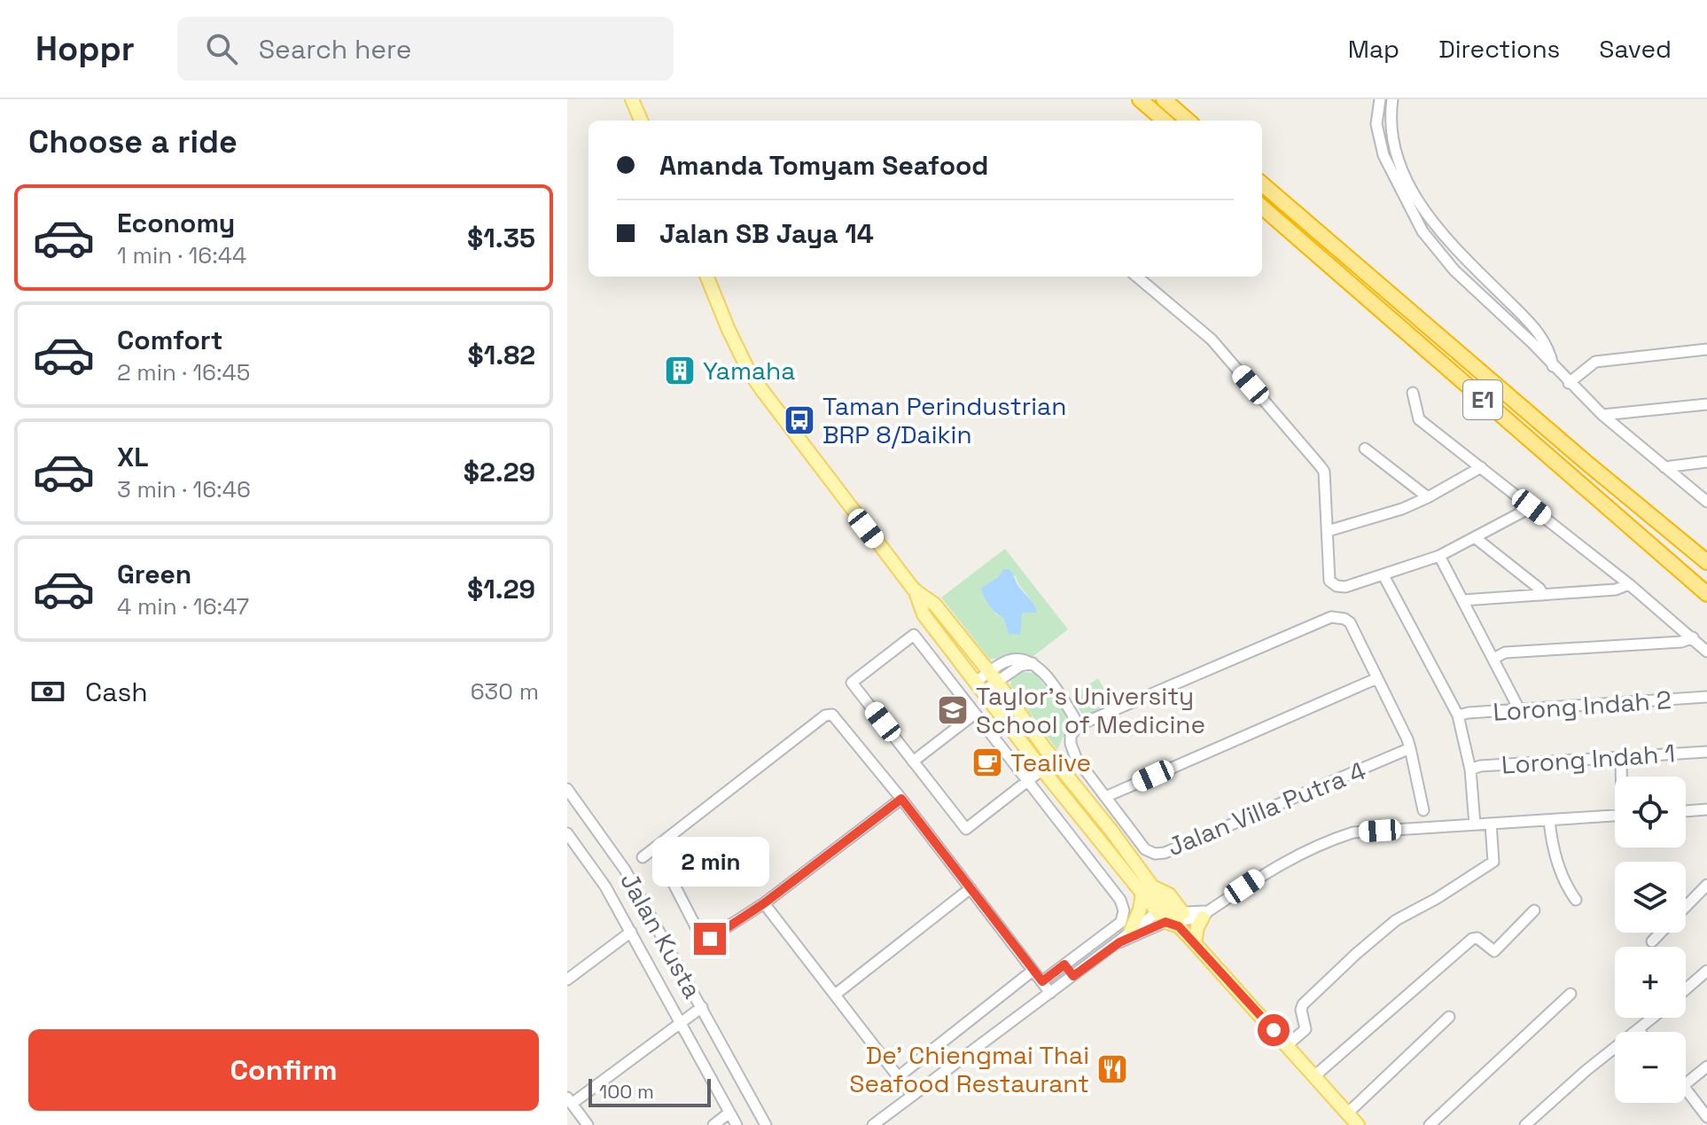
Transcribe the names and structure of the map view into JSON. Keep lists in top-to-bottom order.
{
  "streets": {
    "highway": ["E1"],
    "street": [
      "Lorong Indah 2",
      "Lorong Indah 1",
      "Jalan Villa Putra 4",
      "Jalan Kusta"
    ]
  },
  "places": {
    "building": ["Yamaha"],
    "bus stop": ["Taman Perindustrian BRP 8/Daikin"],
    "school or university": ["Taylor's University School of Medicine"],
    "cafe": ["Tealive"],
    "restaurant": ["De' Chiengmai Thai Seafood Restaurant"]
  },
  "scale_bar": "100 m",
  "page": {
    "header": "Hoppr",
    "search": "Search here",
    "nav": ["Map", "Directions", "Saved"],
    "heading": "Choose a ride",
    "banner": ["Amanda Tomyam Seafood", "Jalan SB Jaya 14"],
    "list": [
      {
        "name": "Economy",
        "note": "1 min · 16:44",
        "value": "$1.35"
      },
      {
        "name": "Comfort",
        "note": "2 min · 16:45",
        "value": "$1.82"
      },
      {
        "name": "XL",
        "note": "3 min · 16:46",
        "value": "$2.29"
      },
      {
        "name": "Green",
        "note": "4 min · 16:47",
        "value": "$1.29"
      }
    ],
    "pay": ["Cash", "630 m"],
    "map_buttons": ["+", "−"],
    "bubble": "2 min",
    "buttons": "Confirm",
    "scale": "100 m"
  }
}
